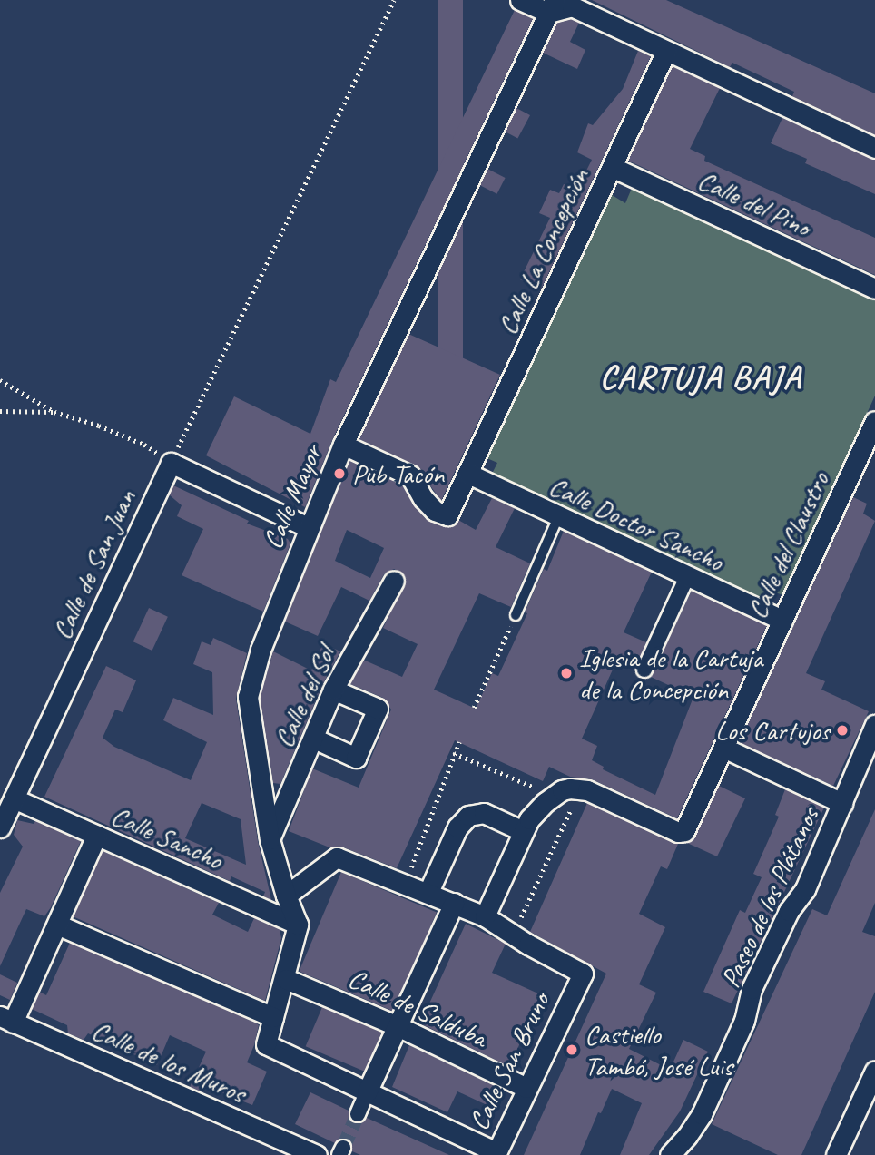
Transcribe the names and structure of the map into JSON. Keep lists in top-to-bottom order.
{
  "streets": {
    "street": [
      "Calle del Pino",
      "Calle La Concepción",
      "Calle Mayor",
      "Calle Doctor Sancho",
      "Calle del Claustro",
      "Calle de San Juan",
      "Calle del Sol",
      "Calle Sancho",
      "Paseo de los Plátanos",
      "Calle de Salduba",
      "Calle de los Muros",
      "Calle San Bruno"
    ]
  },
  "crossings": [
    ["Calle del Pino", "Calle La Concepción"],
    ["Calle La Concepción", "Calle Mayor"],
    ["Calle La Concepción", "Calle Doctor Sancho"],
    ["Calle Mayor", "Calle del Sol"],
    ["Calle Mayor", "Calle Sancho"],
    ["Calle Doctor Sancho", "Calle del Claustro"],
    ["Calle de San Juan", "Calle Sancho"],
    ["Calle de Salduba", "Calle San Bruno"]
  ],
  "districts": ["CARTUJA BAJA"],
  "places": [
    "Pub Tacón",
    "Iglesia de la Cartuja de la Concepción",
    "Los Cartujos",
    "Castiello Tambó, José Luis"
  ]
}
